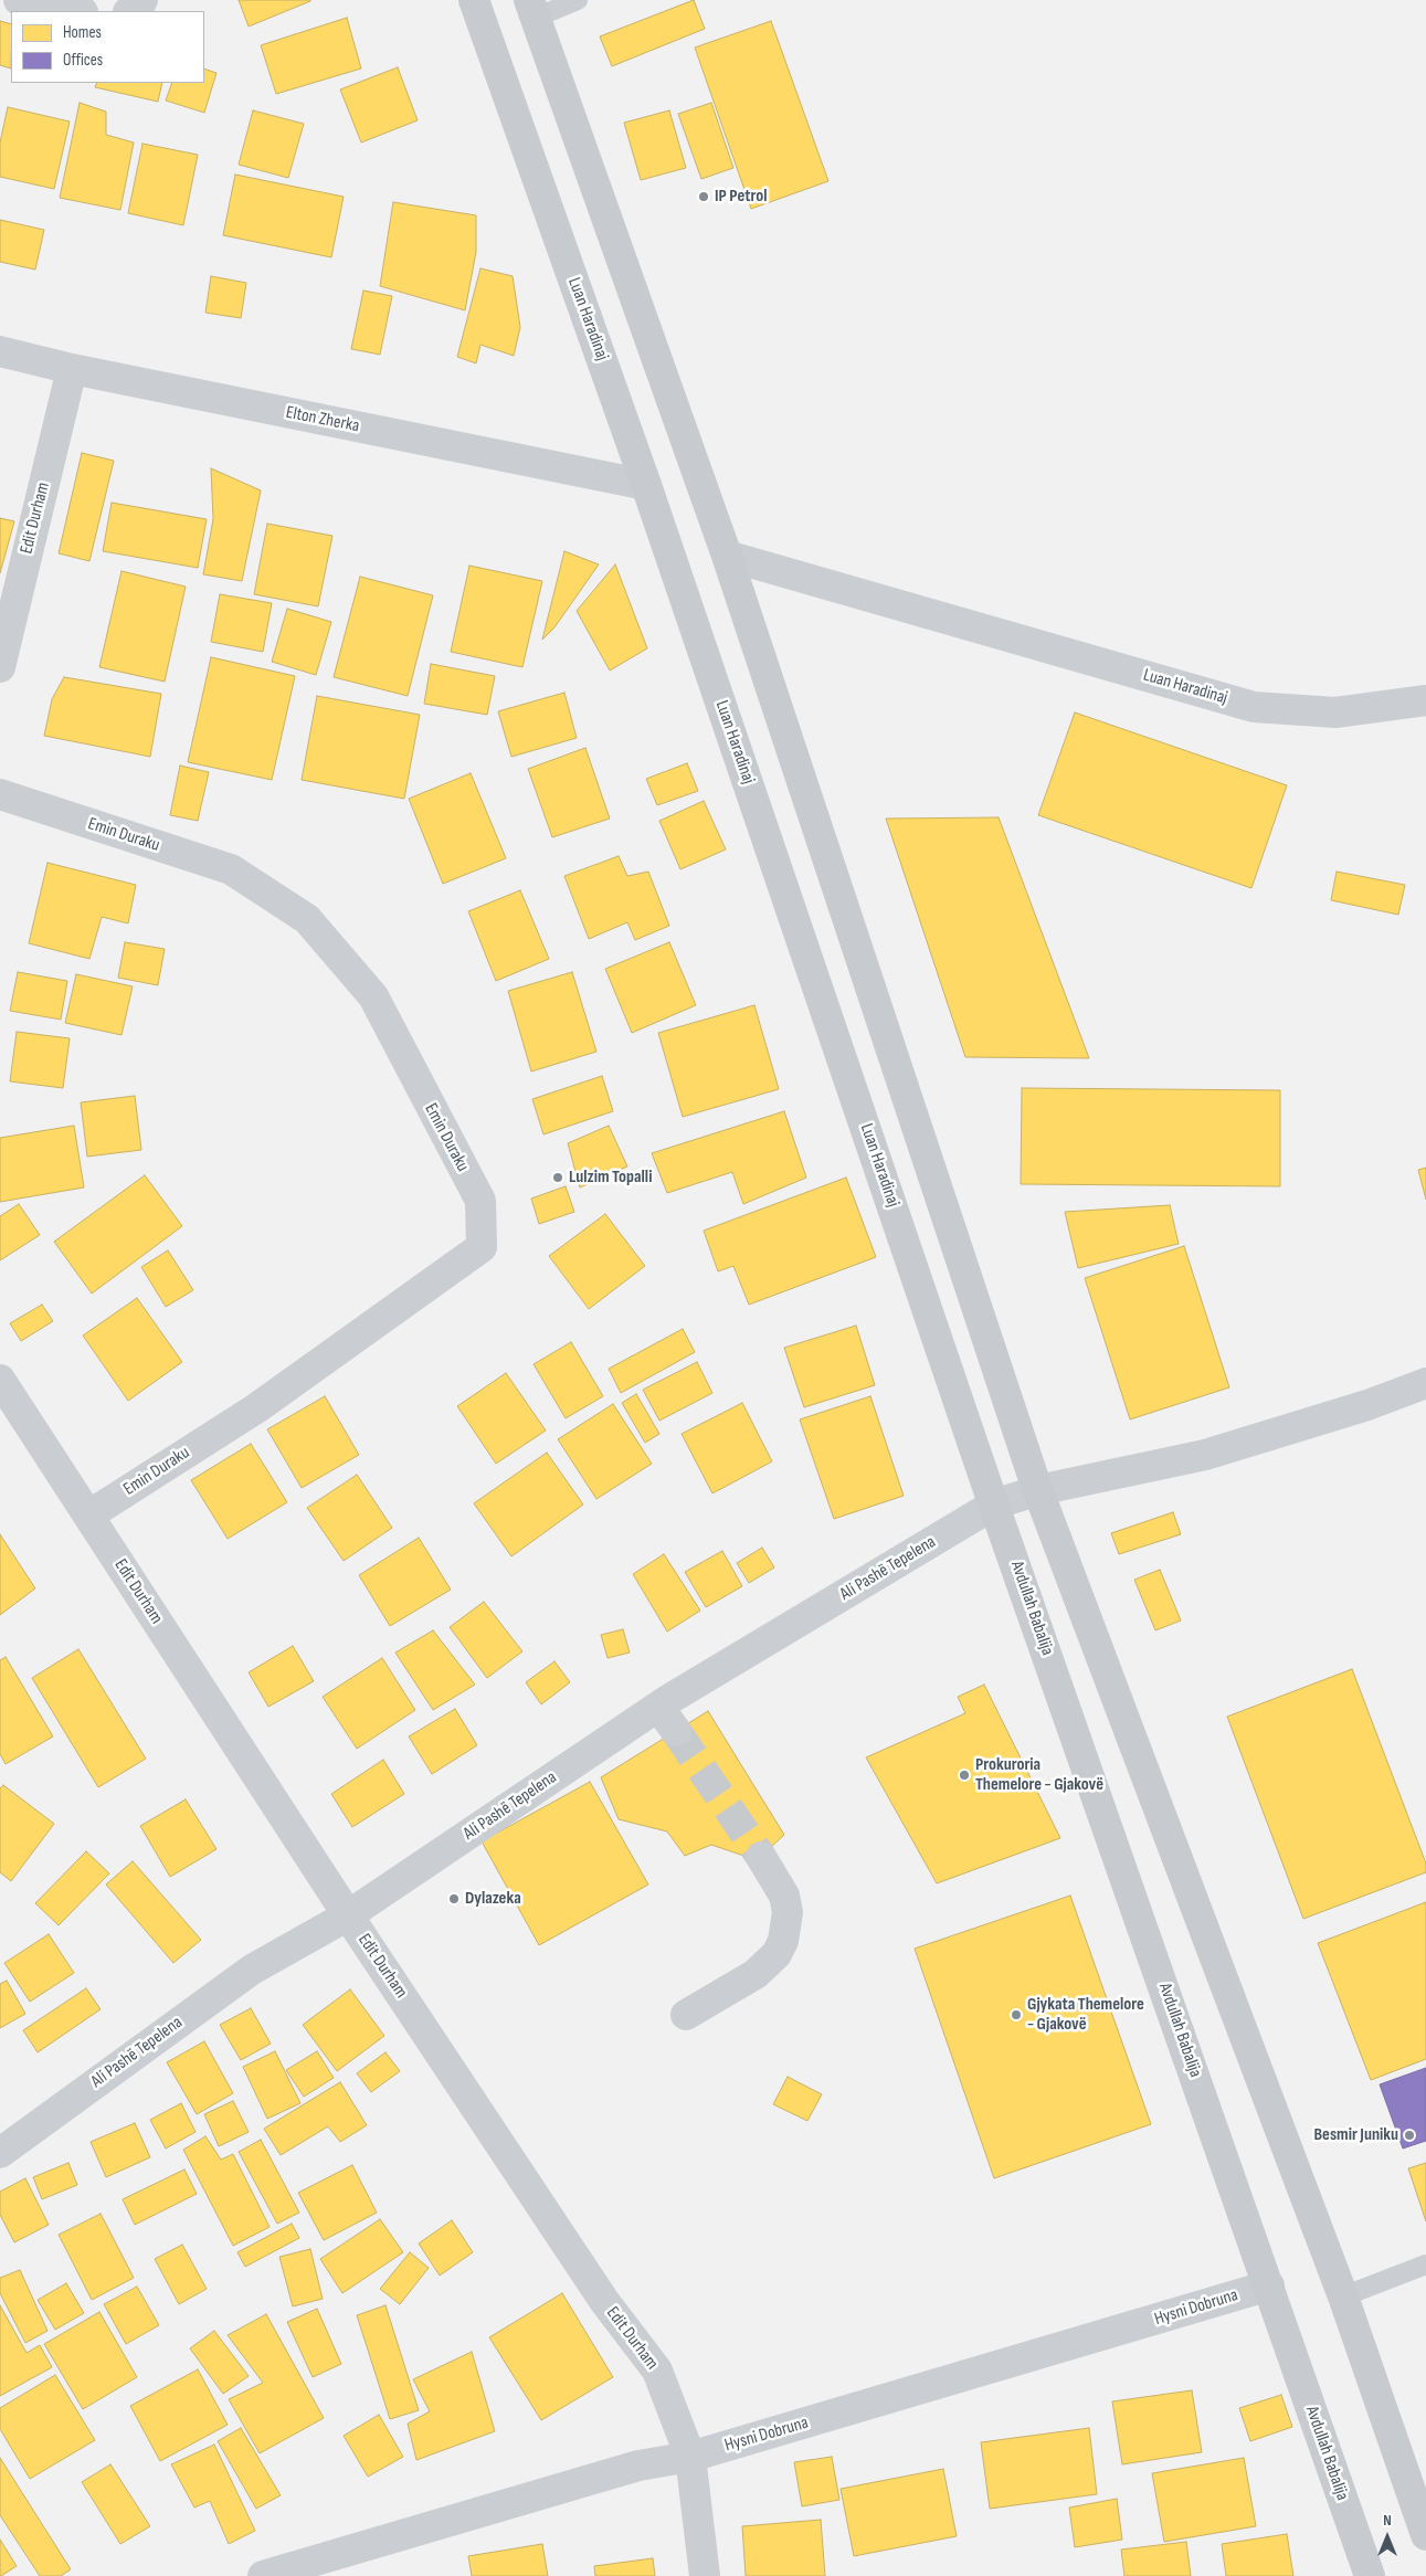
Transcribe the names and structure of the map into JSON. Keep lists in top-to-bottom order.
{
  "streets": {
    "main road": ["Luan Haradinaj", "Avdullah Babalija"],
    "street": [
      "Elton Zherka",
      "Edit Durham",
      "Emin Duraku",
      "Ali Pashë Tepelena",
      "Hysni Dobruna"
    ]
  },
  "crossings": [
    ["Luan Haradinaj", "Elton Zherka"],
    ["Luan Haradinaj", "Ali Pashë Tepelena"],
    ["Luan Haradinaj", "Avdullah Babalija"],
    ["Elton Zherka", "Edit Durham"],
    ["Edit Durham", "Emin Duraku"],
    ["Edit Durham", "Ali Pashë Tepelena"],
    ["Edit Durham", "Hysni Dobruna"],
    ["Ali Pashë Tepelena", "Avdullah Babalija"],
    ["Avdullah Babalija", "Hysni Dobruna"]
  ],
  "places": [
    "IP Petrol",
    "Lulzim Topalli",
    "Prokuroria Themelore - Gjakovë",
    "Dylazeka",
    "Gjykata Themelore - Gjakovë",
    "Besmir Juniku"
  ],
  "legend": ["Homes", "Offices"],
  "north": "top"
}
